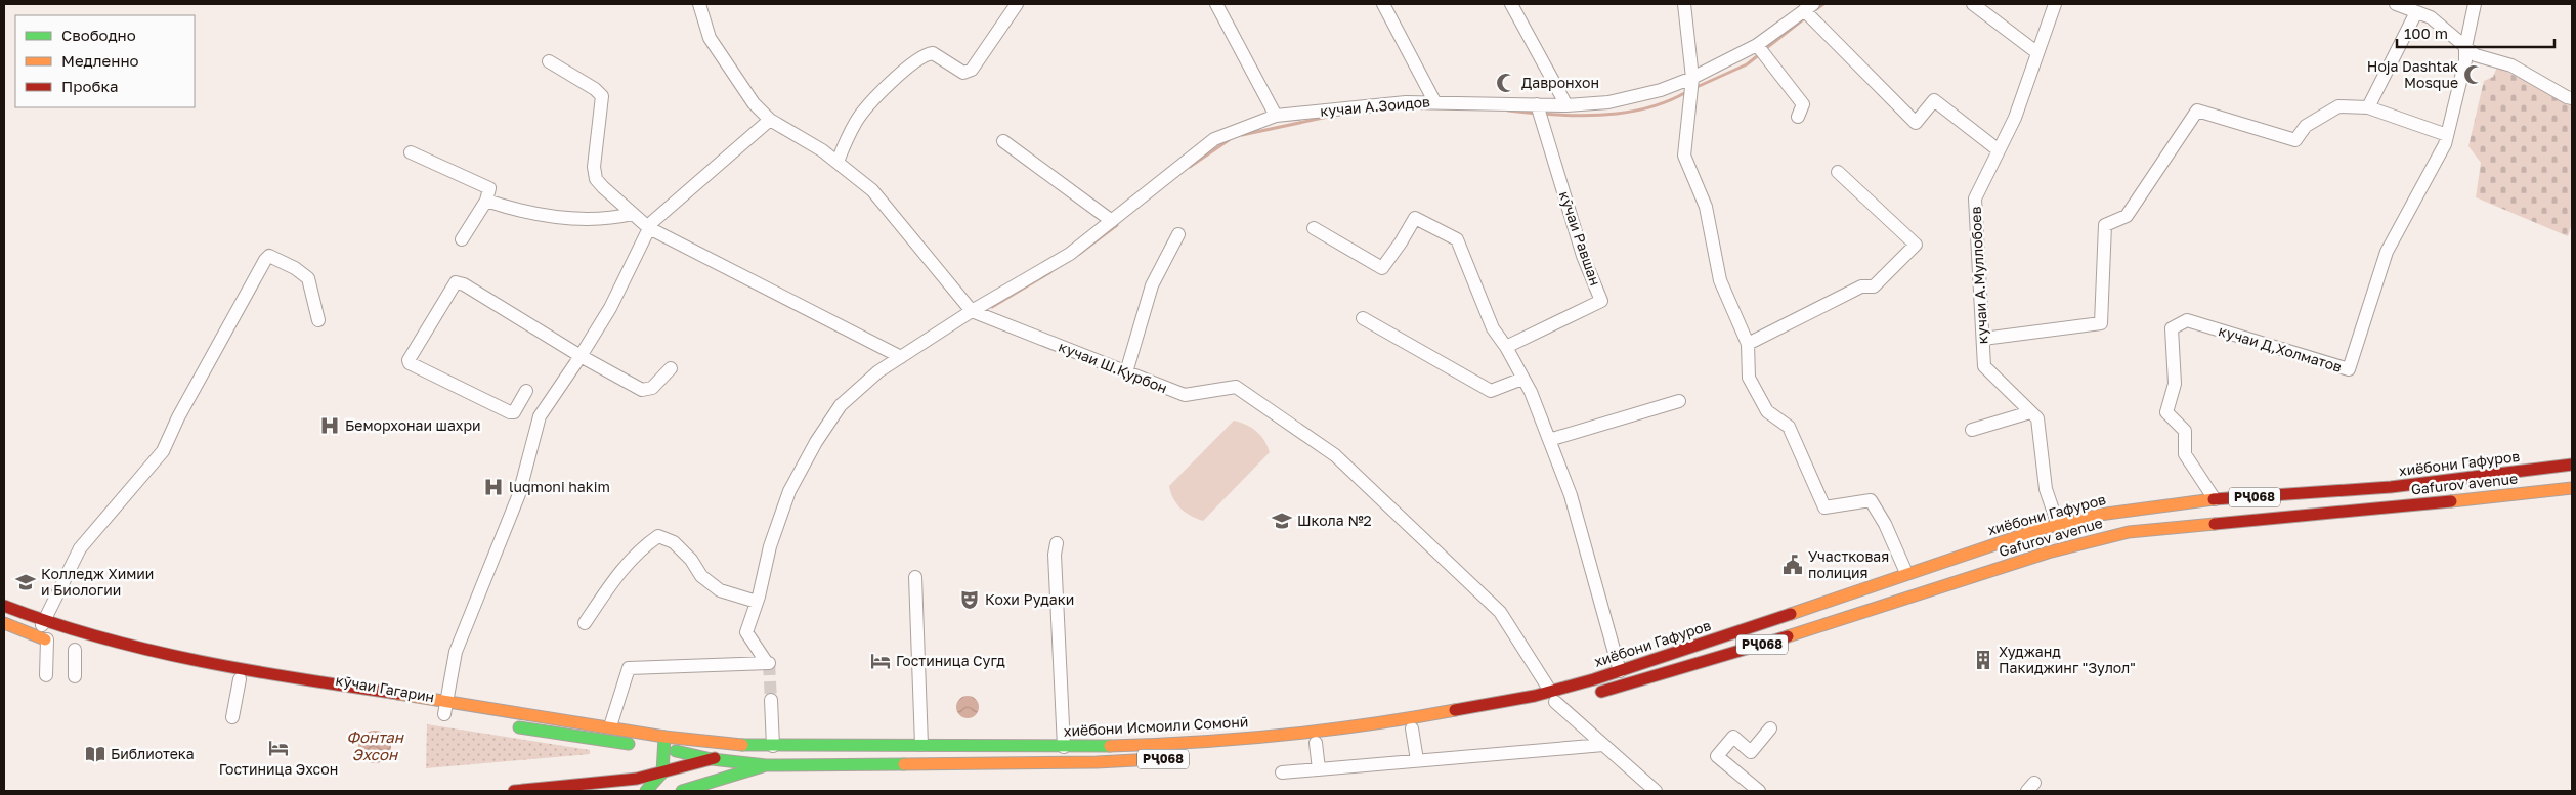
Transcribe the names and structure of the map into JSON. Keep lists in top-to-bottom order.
{
  "streets": {
    "main road": [
      "хиёбони Гафуров",
      "Gafurov avenue",
      "РҶ068",
      "кӯчаи Гагарин",
      "хиёбони Исмоили Сомонӣ"
    ],
    "street": [
      "кучаи А.Зоидов",
      "кӯчаи Равшан",
      "кучаи А.Муллобоев",
      "кучаи Д,Холматов",
      "кучаи Ш.Қурбон"
    ]
  },
  "crossings": [
    ["кучаи А.Зоидов", "кӯчаи Равшан"],
    ["кучаи А.Зоидов", "кучаи Ш.Қурбон"],
    ["кучаи А.Зоидов", "кӯчаи Гагарин"],
    ["кучаи Д,Холматов", "хиёбони Гафуров"],
    ["кучаи Ш.Қурбон", "хиёбони Гафуров"],
    ["кучаи Ш.Қурбон", "РҶ068"],
    ["кучаи Ш.Қурбон", "хиёбони Исмоили Сомонӣ"],
    ["хиёбони Гафуров", "РҶ068"],
    ["хиёбони Гафуров", "хиёбони Исмоили Сомонӣ"],
    ["РҶ068", "кӯчаи Гагарин"],
    ["РҶ068", "хиёбони Исмоили Сомонӣ"],
    ["кӯчаи Гагарин", "хиёбони Исмоили Сомонӣ"]
  ],
  "water": ["Фонтан Эхсон"],
  "places": {
    "mosque": ["Hoja Dashtak Mosque", "Давронхон"],
    "hospital": ["Беморхонаи шахри", "luqmoni hakim"],
    "school or university": ["Школа №2", "Колледж Химии и Биологии"],
    "public building": ["Участковая полиция"],
    "theatre": ["Кохи Рудаки"],
    "building": ["Худжанд Пакиджинг \"Зулол\""],
    "hotel": ["Гостиница Сугд", "Гостиница Эхсон"],
    "library": ["Библиотека"]
  },
  "legend": ["Свободно", "Медленно", "Пробка"],
  "scale_bar": "100 m"
}
